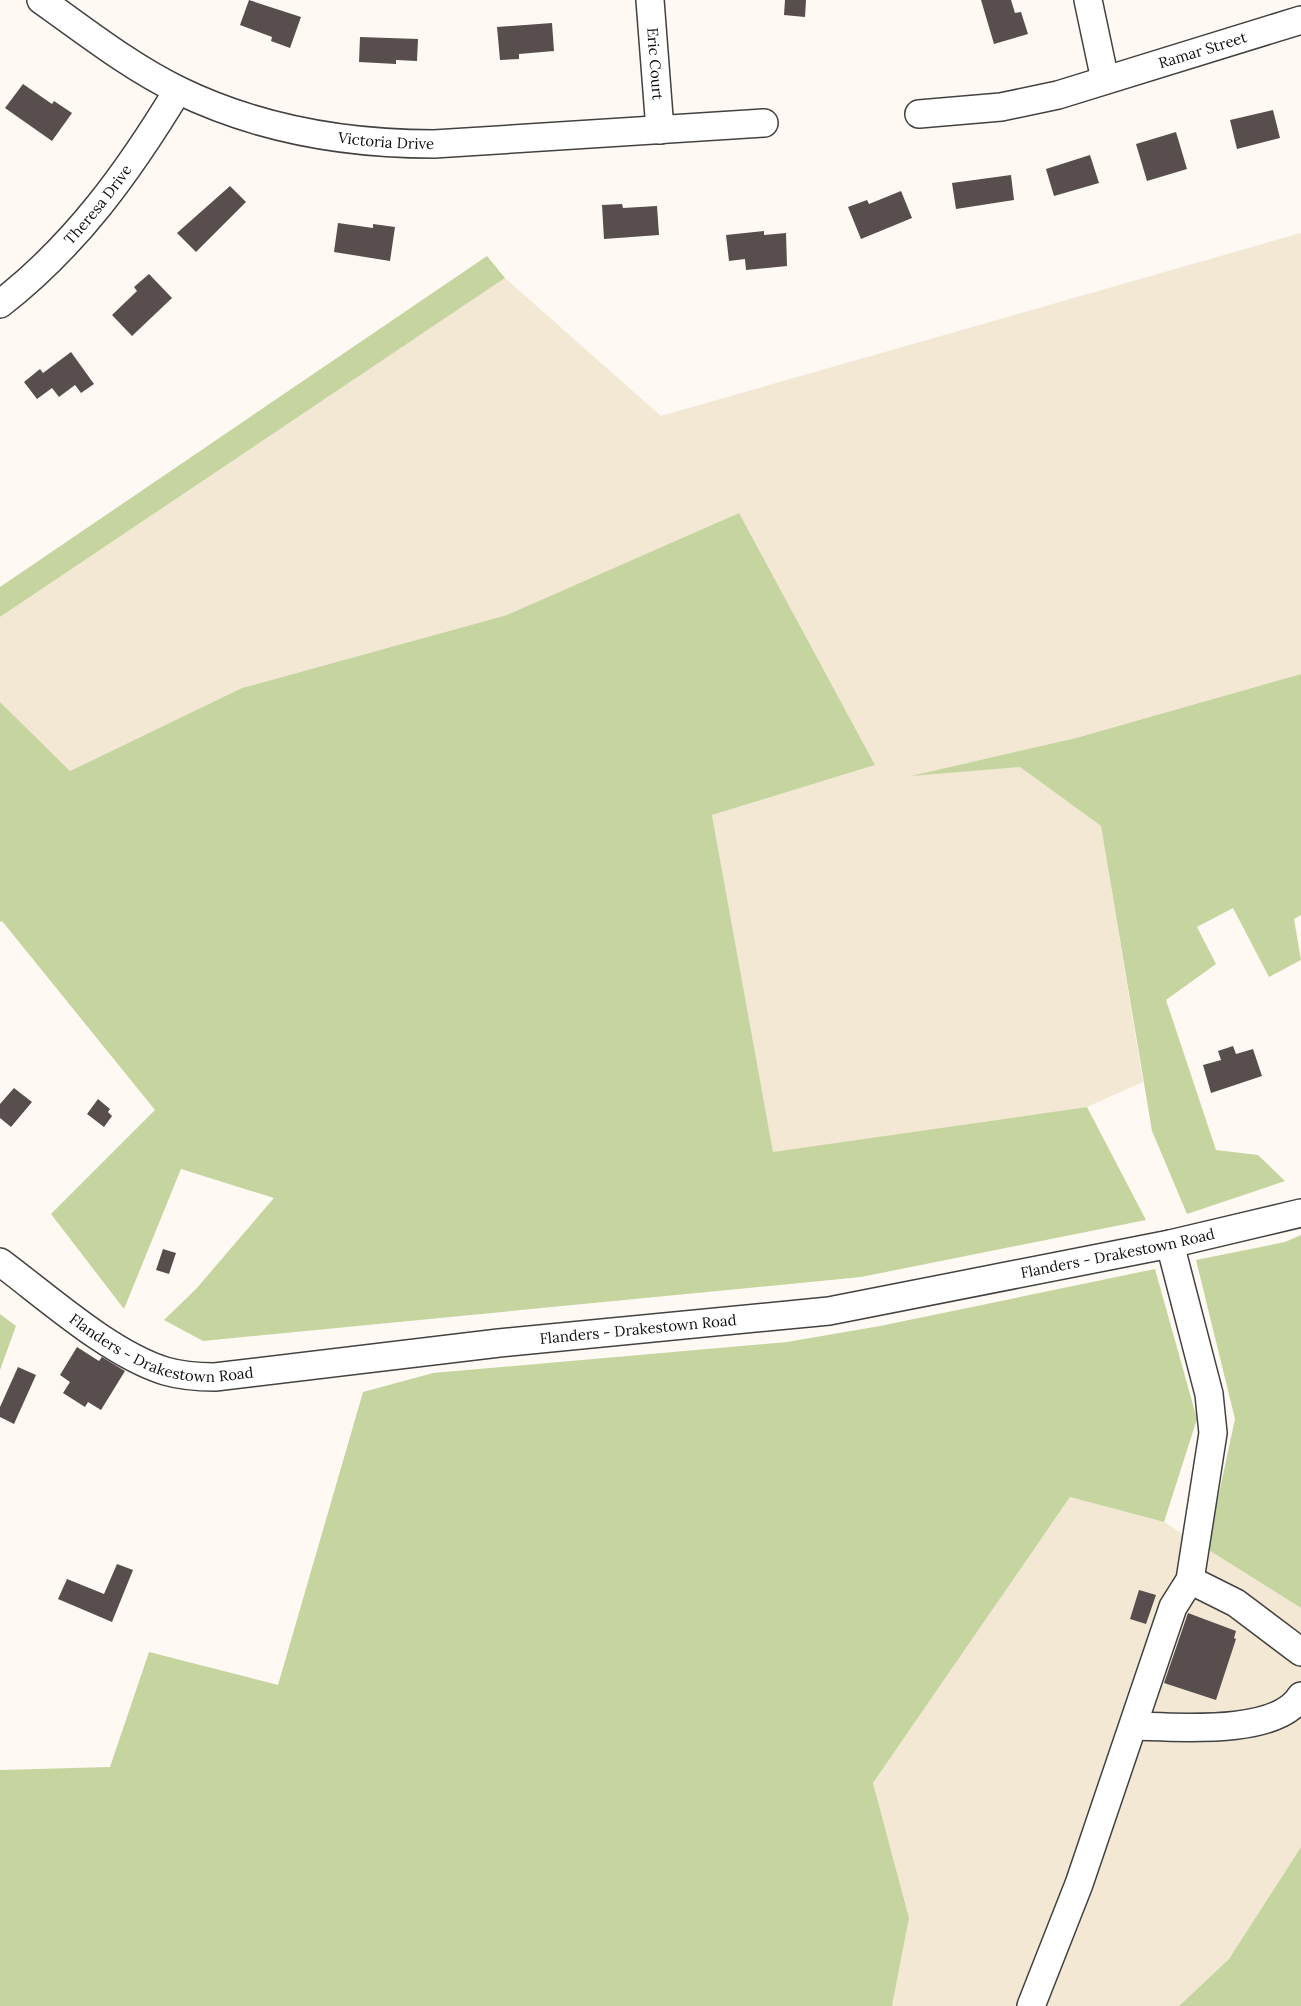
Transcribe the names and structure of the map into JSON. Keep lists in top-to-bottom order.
{
  "streets": {
    "street": [
      "Ramar Street",
      "Eric Court",
      "Victoria Drive",
      "Theresa Drive",
      "Flanders - Drakestown Road"
    ]
  },
  "crossings": [
    ["Eric Court", "Victoria Drive"],
    ["Victoria Drive", "Theresa Drive"]
  ]
}
